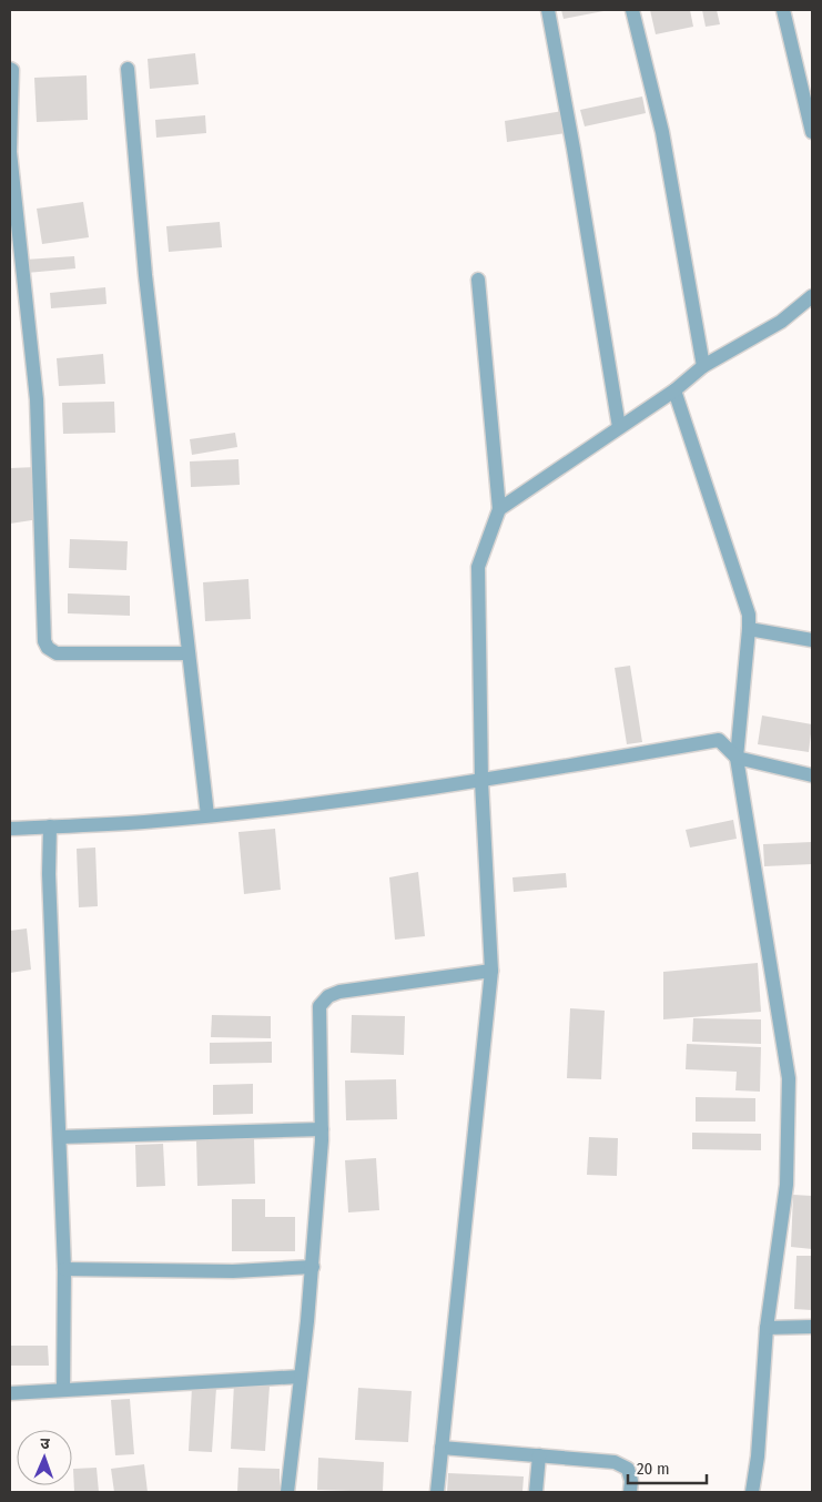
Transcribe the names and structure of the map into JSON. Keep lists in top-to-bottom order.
{
  "scale_bar": "20 m",
  "north": "top"
}
